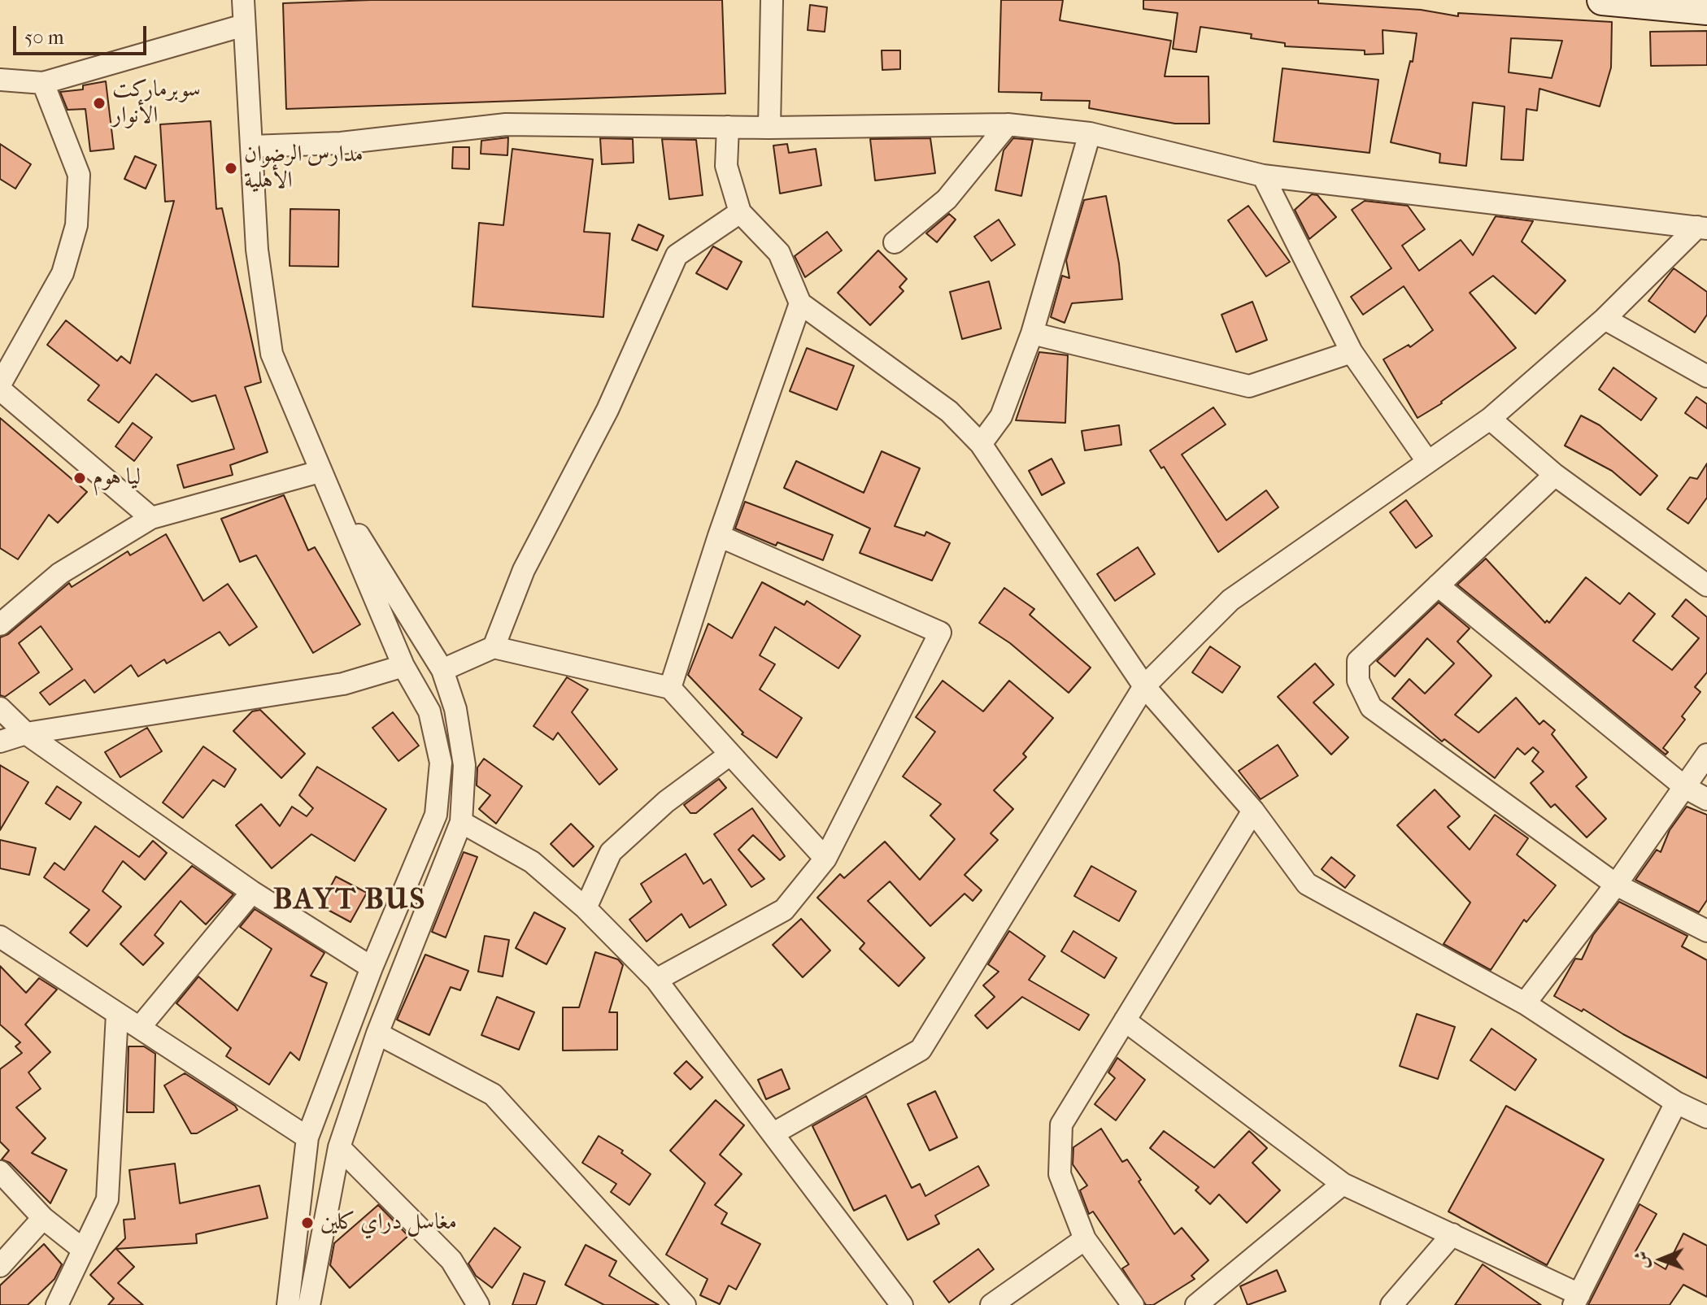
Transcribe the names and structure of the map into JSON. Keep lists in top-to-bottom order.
{
  "districts": ["BAYT BUS"],
  "places": [
    "سوبرماركت الأنوار",
    "مدارس الرضوان الأهلية",
    "ليا هوم",
    "مغاسل دراي كلين"
  ],
  "scale_bar": "50 m",
  "north": "left"
}
